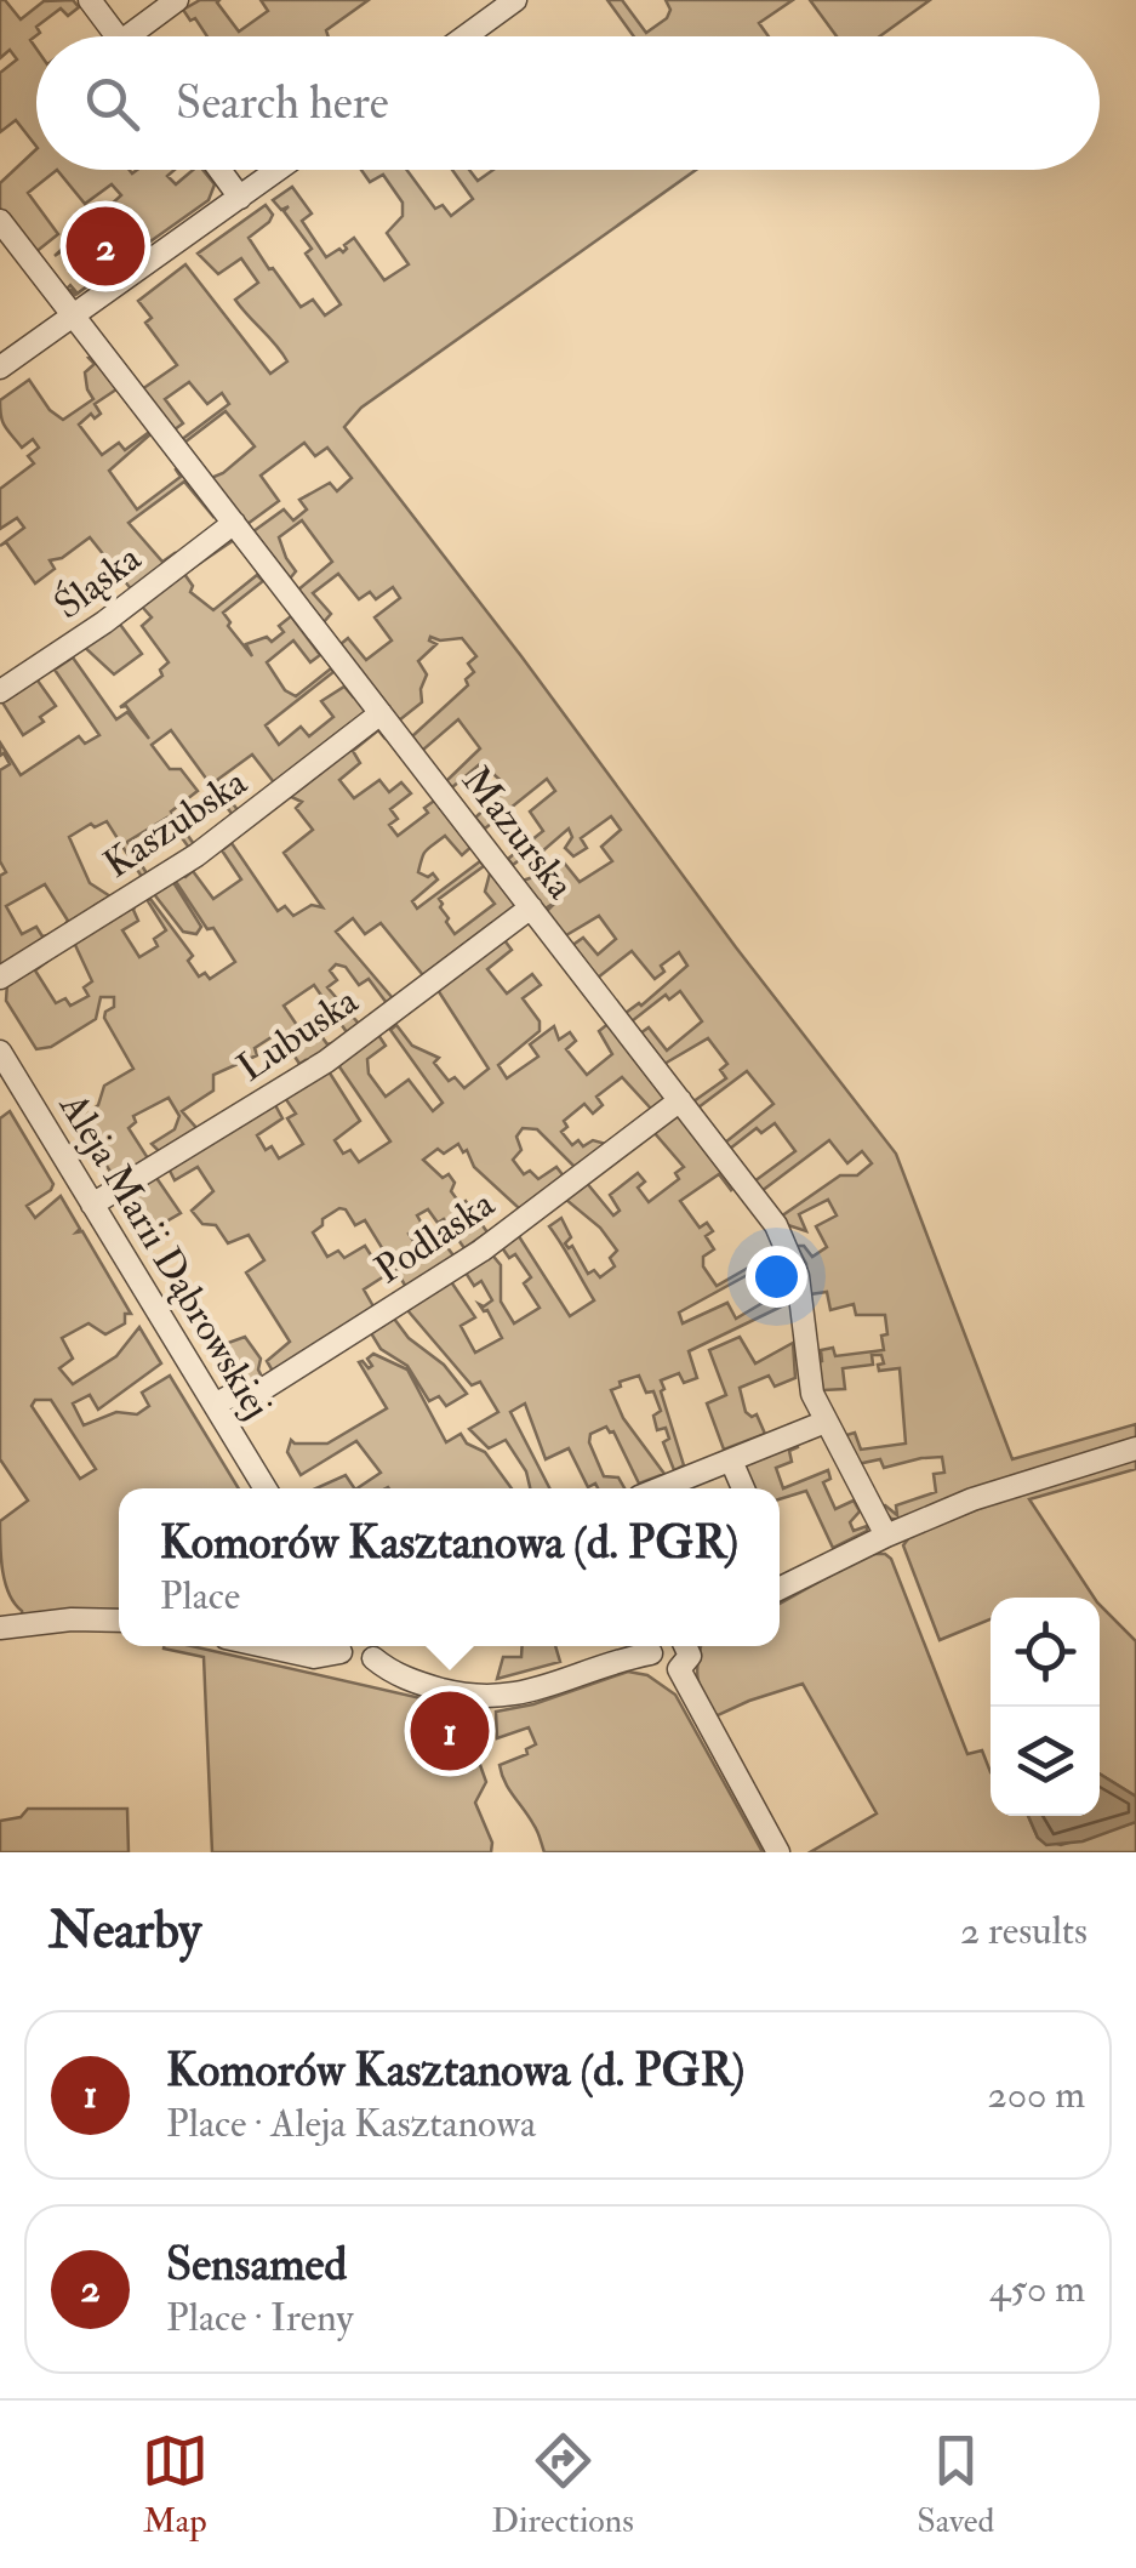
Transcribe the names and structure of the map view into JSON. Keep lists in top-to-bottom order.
{
  "streets": {
    "street": [
      "Śląska",
      "Kaszubska",
      "Mazurska",
      "Lubuska",
      "Podlaska",
      "Aleja Marii Dąbrowskiej"
    ]
  },
  "crossings": [
    ["Śląska", "Mazurska"],
    ["Kaszubska", "Mazurska"],
    ["Mazurska", "Lubuska"],
    ["Mazurska", "Podlaska"],
    ["Lubuska", "Aleja Marii Dąbrowskiej"],
    ["Podlaska", "Aleja Marii Dąbrowskiej"]
  ],
  "page": {
    "search": "Search here",
    "pins": ["2", "1"],
    "popup": ["Komorów Kasztanowa (d. PGR)", "Place"],
    "heading": ["Nearby", "2 results"],
    "list": [
      {
        "mark": "1",
        "name": "Komorów Kasztanowa (d. PGR)",
        "note": "Place · Aleja Kasztanowa",
        "value": "200 m"
      },
      {
        "mark": "2",
        "name": "Sensamed",
        "note": "Place · Ireny",
        "value": "450 m"
      }
    ],
    "nav": ["Map", "Directions", "Saved"]
  }
}
